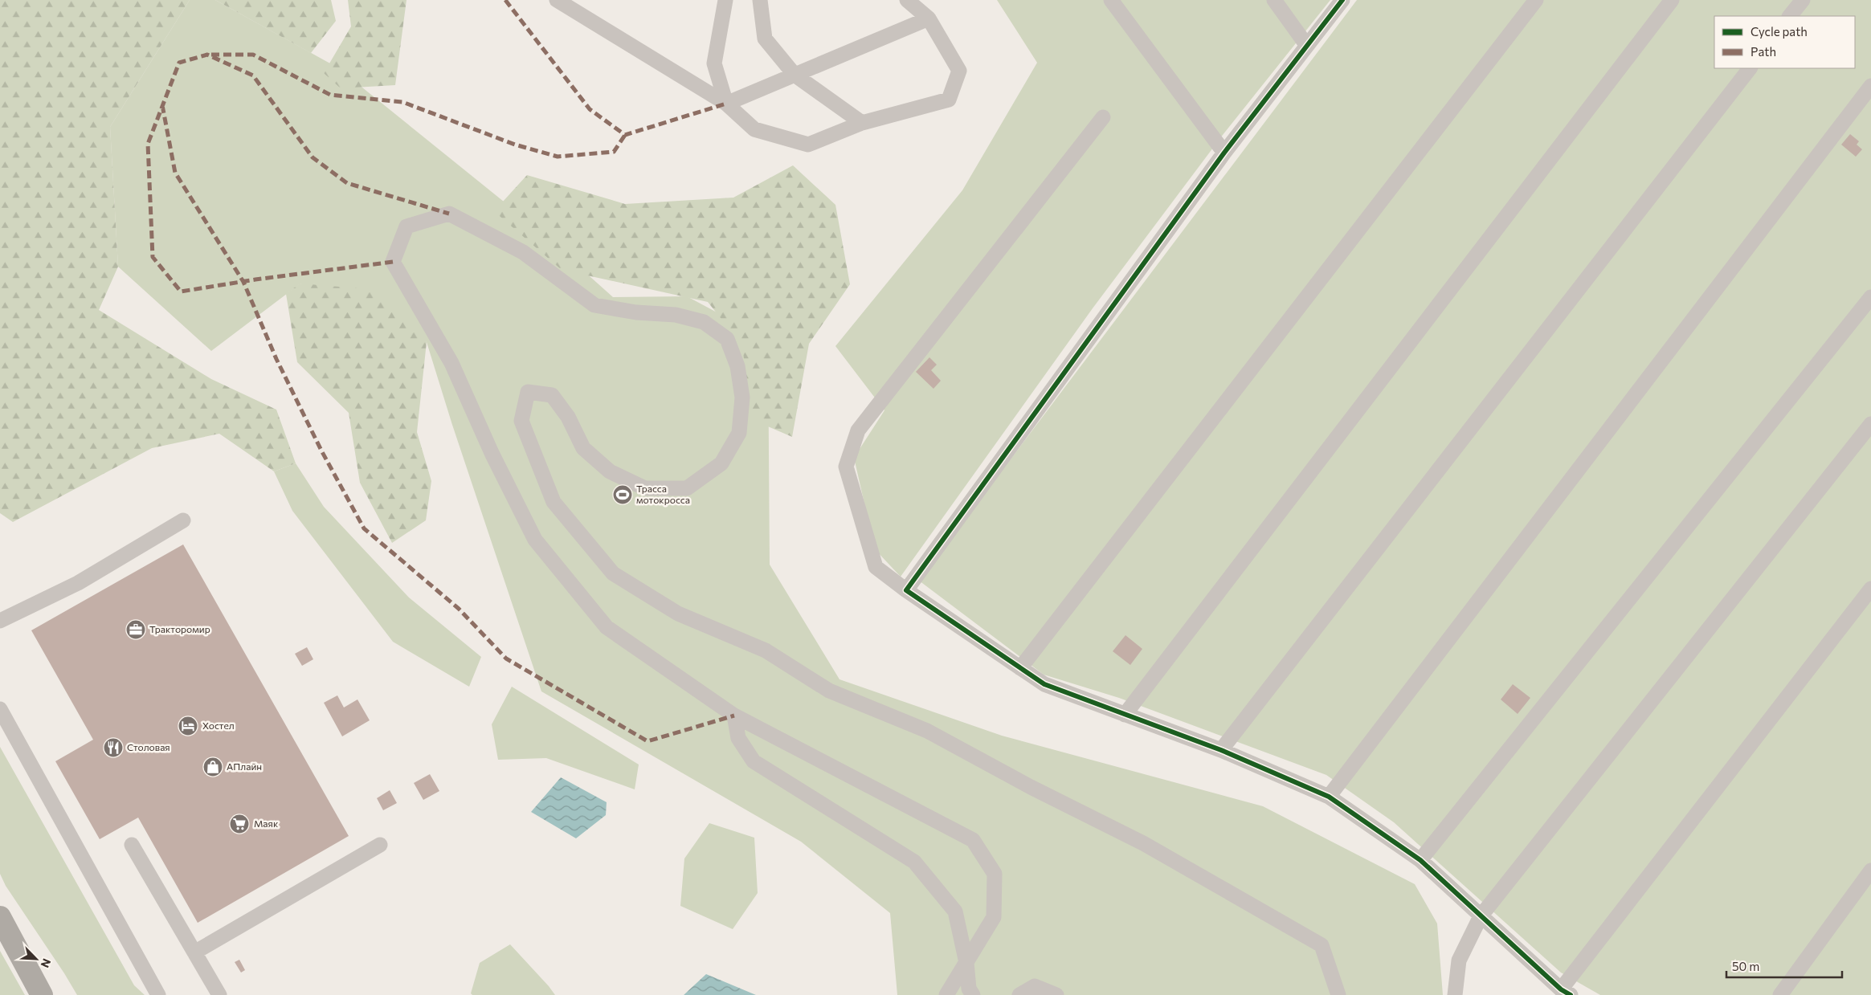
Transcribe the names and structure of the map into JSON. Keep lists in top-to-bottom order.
{
  "places": {
    "sports": ["Трасса мотокросса"],
    "office": ["Тракторомир"],
    "hotel": ["Хостел"],
    "restaurant": ["Столовая"],
    "shop": ["АПлайн"],
    "supermarket": ["Маяк"]
  },
  "legend": ["Cycle path", "Path"],
  "scale_bar": "50 m",
  "north": "bottom right"
}
